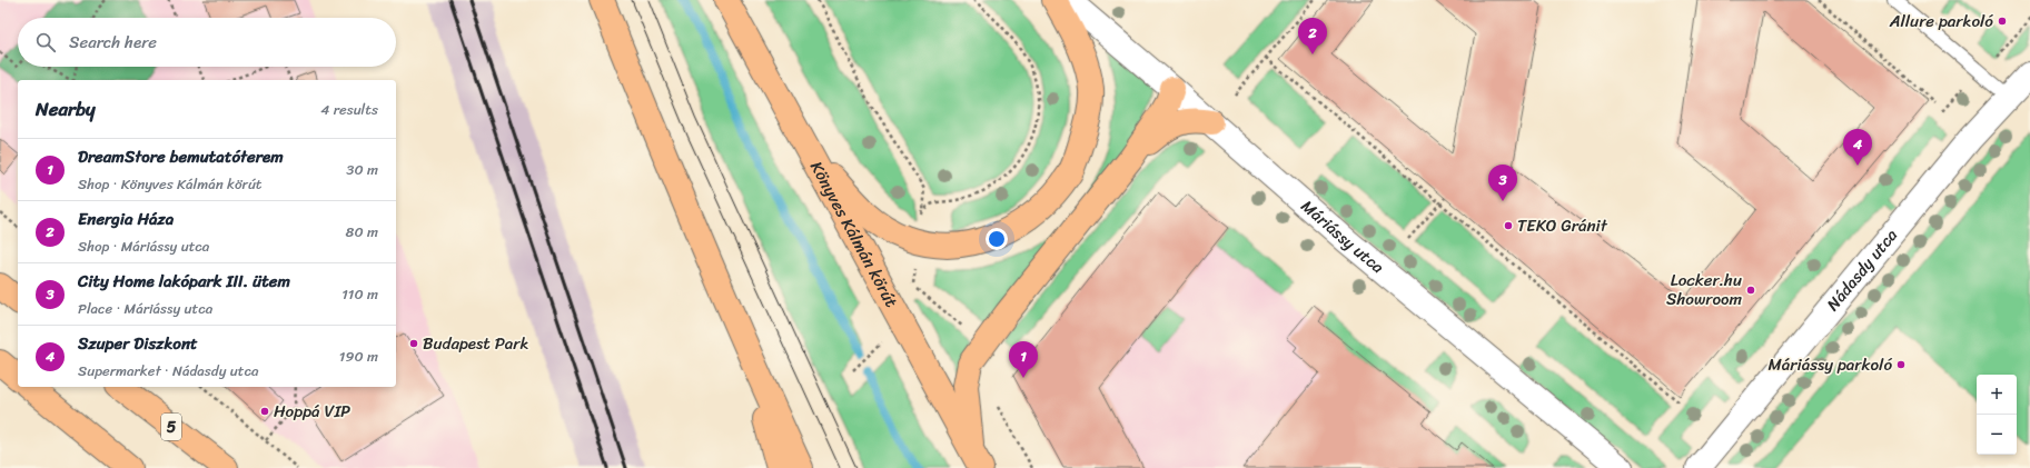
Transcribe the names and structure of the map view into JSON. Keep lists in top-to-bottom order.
{
  "streets": {
    "main road": ["Könyves Kálmán körút", "5"],
    "street": ["Máriássy utca", "Nádasdy utca"]
  },
  "places": [
    "Allure parkoló",
    "TEKO Gránit",
    "Locker.hu Showroom",
    "Budapest Park",
    "Máriássy parkoló",
    "Hoppá VIP"
  ],
  "page": {
    "pins": [
      "2",
      "4",
      "3",
      "1"
    ],
    "search": "Search here",
    "heading": ["Nearby", "4 results"],
    "list": [
      {
        "mark": "1",
        "name": "DreamStore bemutatóterem",
        "note": "Shop · Könyves Kálmán körút",
        "value": "30 m"
      },
      {
        "mark": "2",
        "name": "Energia Háza",
        "note": "Shop · Máriássy utca",
        "value": "80 m"
      },
      {
        "mark": "3",
        "name": "City Home lakópark III. ütem",
        "note": "Place · Máriássy utca",
        "value": "110 m"
      },
      {
        "mark": "4",
        "name": "Szuper Diszkont",
        "note": "Supermarket · Nádasdy utca",
        "value": "190 m"
      }
    ],
    "map_buttons": ["+", "−"]
  }
}
